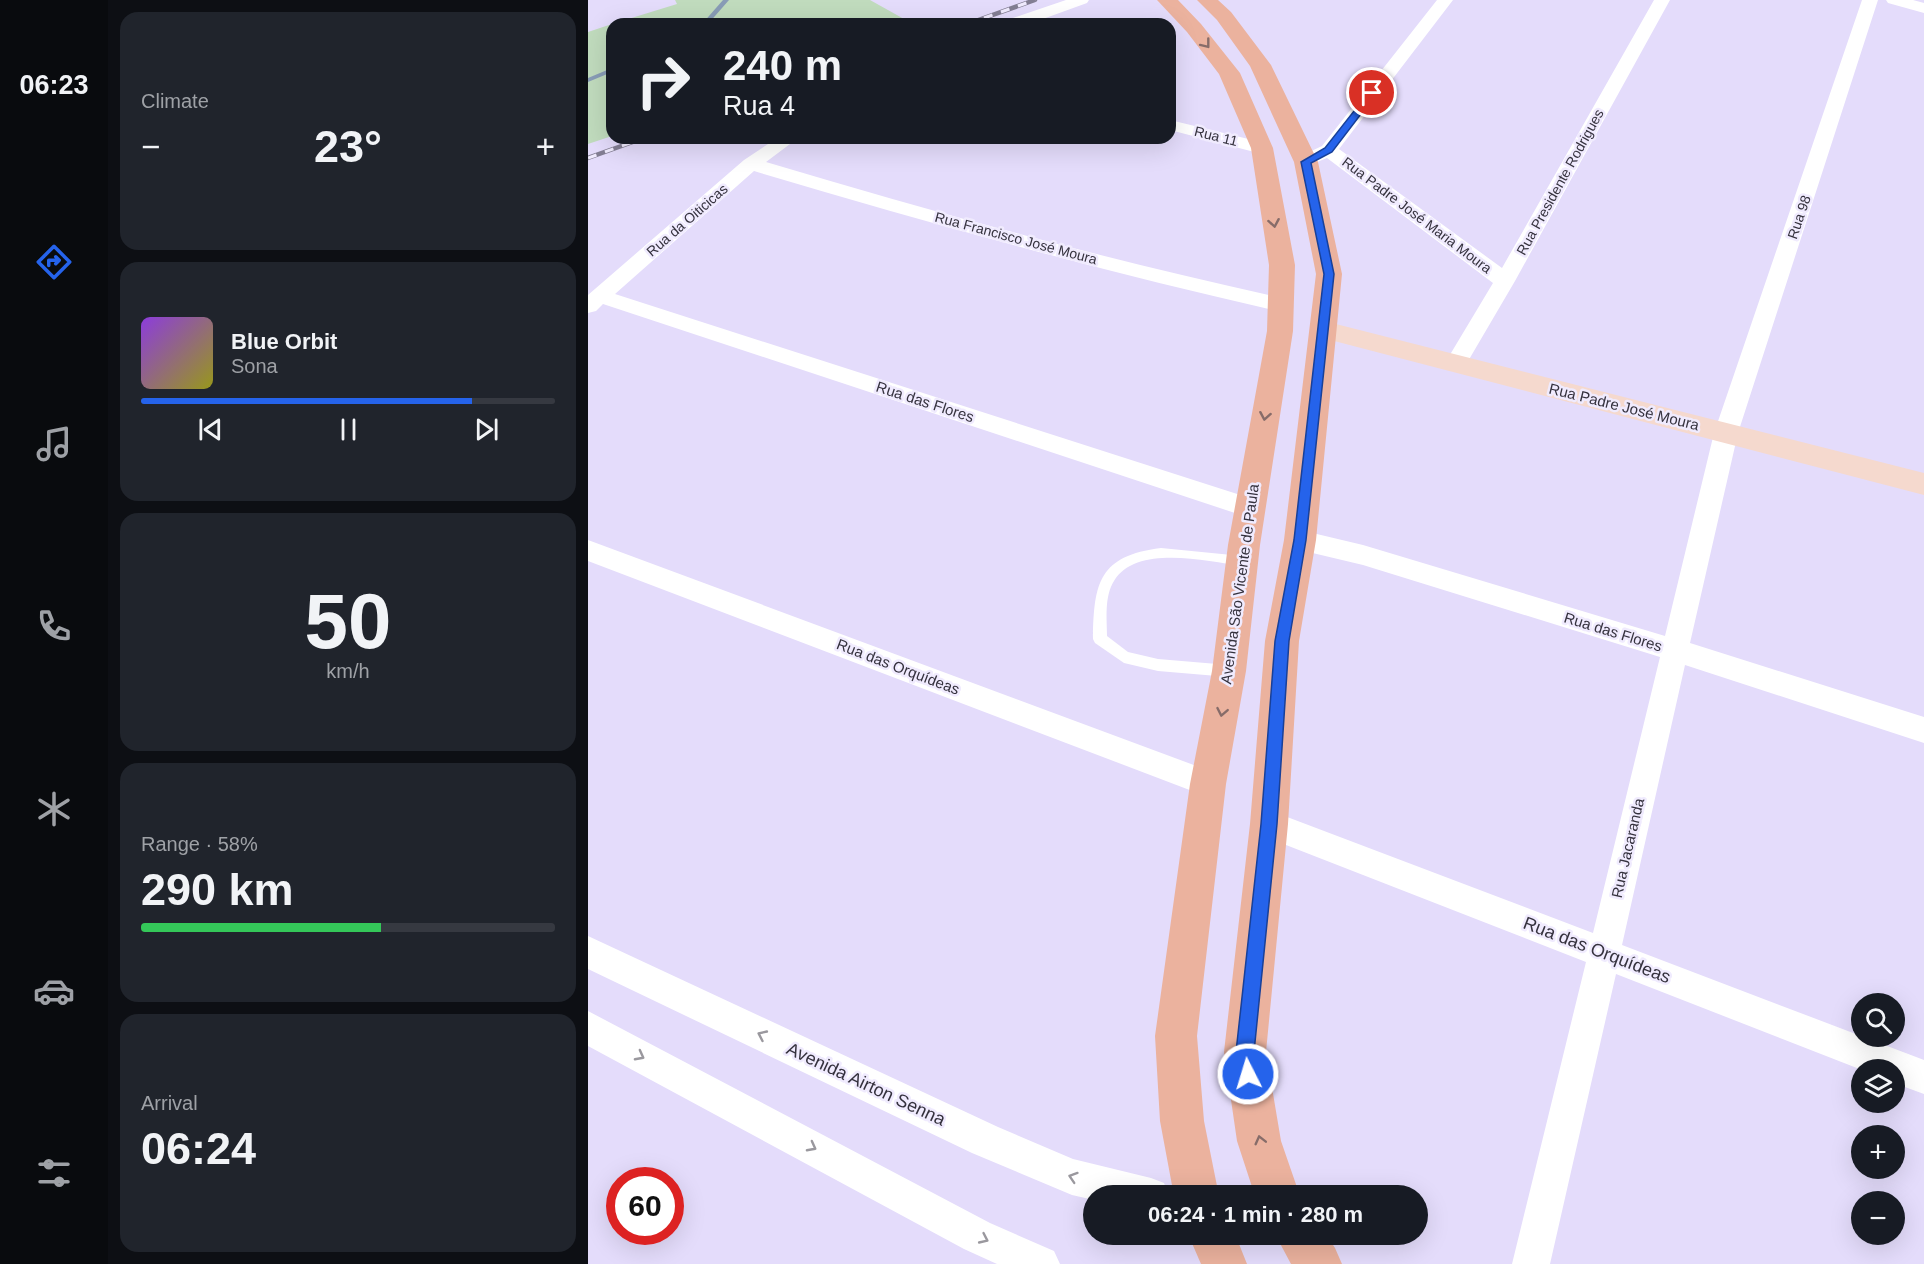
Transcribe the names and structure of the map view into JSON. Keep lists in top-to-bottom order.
{
  "streets": {
    "main road": ["Avenida São Vicente de Paula"],
    "street": [
      "Rua 11",
      "Rua Presidente Rodrigues",
      "Rua Padre José Maria Moura",
      "Rua 98",
      "Rua da Oiticicas",
      "Rua Francisco José Moura",
      "Rua das Flores",
      "Rua Padre José Moura",
      "Rua das Orquídeas",
      "Rua Jacaranda",
      "Avenida Airton Senna"
    ]
  },
  "crossings": [
    ["Rua 11", "Avenida São Vicente de Paula"],
    ["Rua Presidente Rodrigues", "Rua Padre José Maria Moura"],
    ["Rua Presidente Rodrigues", "Rua Padre José Moura"],
    ["Rua 98", "Rua Padre José Moura"],
    ["Rua 98", "Rua Jacaranda"],
    ["Rua da Oiticicas", "Rua Francisco José Moura"],
    ["Rua da Oiticicas", "Rua das Flores"],
    ["Rua Francisco José Moura", "Avenida São Vicente de Paula"],
    ["Rua das Flores", "Avenida São Vicente de Paula"],
    ["Rua das Flores", "Rua Jacaranda"],
    ["Rua Padre José Moura", "Rua Jacaranda"],
    ["Avenida São Vicente de Paula", "Rua das Orquídeas"],
    ["Rua das Orquídeas", "Rua Jacaranda"]
  ],
  "page": {
    "tabs": "06:23",
    "tile": [
      "Climate",
      ["50", "km/h"],
      ["Range · 58%", "290 km"],
      ["Arrival", "06:24"]
    ],
    "turn": ["240 m", "Rua 4"],
    "heat": ["−", "23°", "+"],
    "song": ["Blue Orbit", "Sona"],
    "map_buttons": ["+", "−"],
    "limit": "60",
    "trip": "06:24 · 1 min · 280 m"
  }
}
